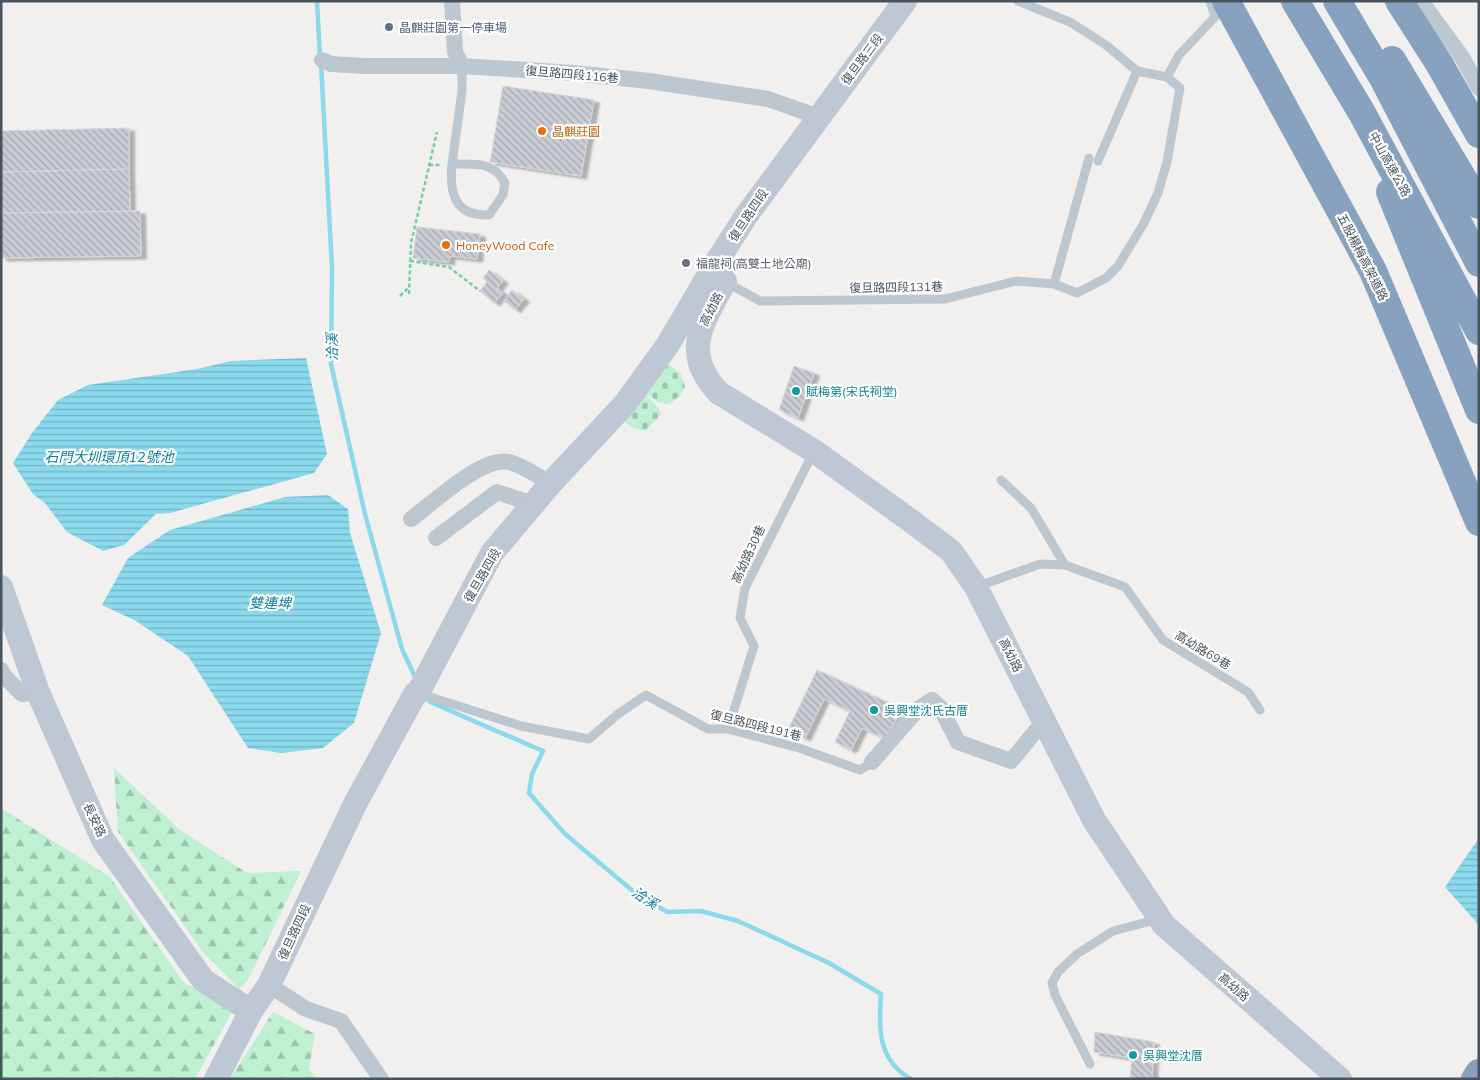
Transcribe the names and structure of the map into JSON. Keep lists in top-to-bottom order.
{
  "streets": {
    "highway": ["中山高速公路", "五股楊梅高架道路"],
    "street": [
      "復旦路三段",
      "復旦路四段116巷",
      "復旦路四段",
      "高幼路",
      "長安路"
    ],
    "lane": [
      "復旦路四段131巷",
      "高幼路30巷",
      "高幼路69巷",
      "復旦路四段191巷"
    ]
  },
  "crossings": [
    ["復旦路三段", "復旦路四段116巷"],
    ["復旦路三段", "復旦路四段"],
    ["復旦路四段116巷", "復旦路四段"],
    ["復旦路四段", "復旦路四段131巷"],
    ["復旦路四段", "高幼路"],
    ["復旦路四段", "復旦路四段191巷"],
    ["復旦路四段", "長安路"],
    ["復旦路四段131巷", "高幼路"],
    ["高幼路", "高幼路30巷"],
    ["高幼路", "高幼路69巷"],
    ["高幼路30巷", "復旦路四段191巷"]
  ],
  "water": ["洽溪", "石門大圳環頂12號池", "雙連埤"],
  "places": [
    "晶麒莊園第一停車場",
    "晶麒莊園",
    "HoneyWood Cafe",
    "福龍祠(高雙土地公廟)",
    "賦梅第(宋氏祠堂)",
    "吳興堂沈氏古厝",
    "吳興堂沈厝"
  ]
}
